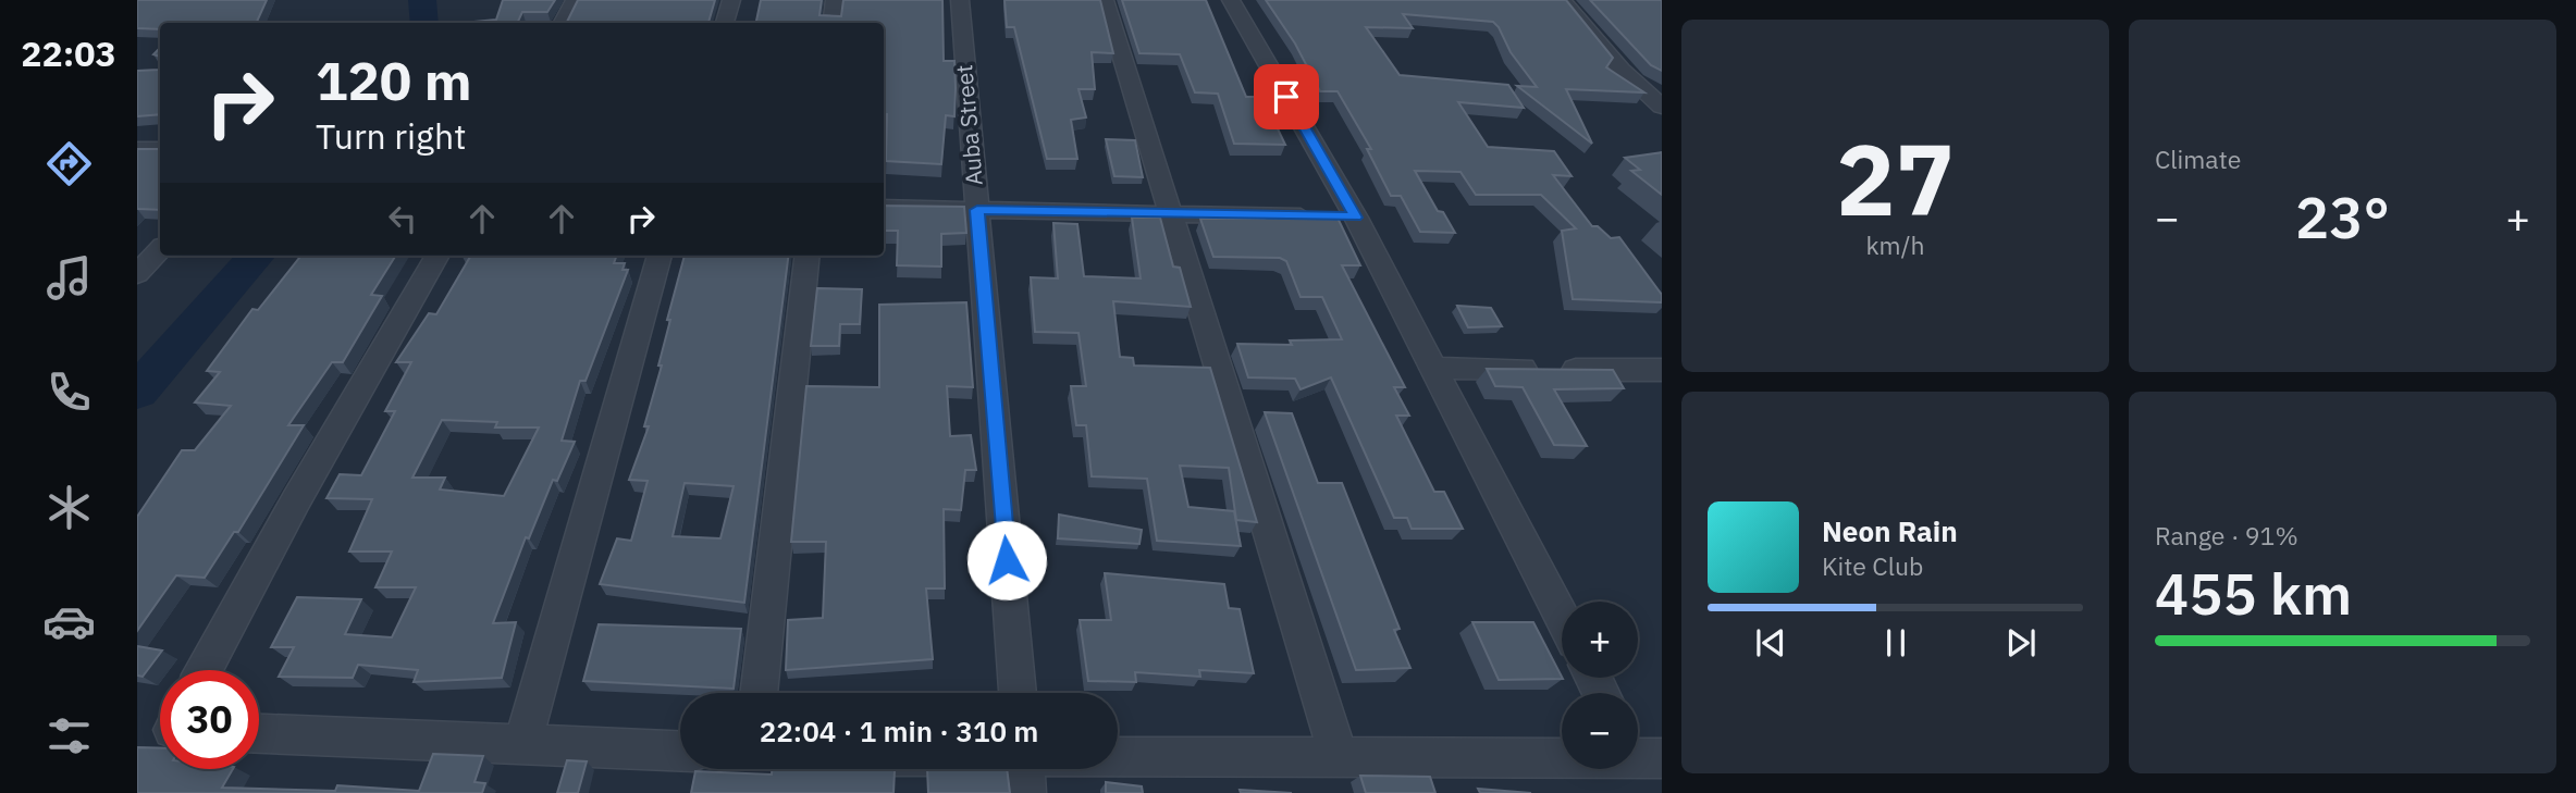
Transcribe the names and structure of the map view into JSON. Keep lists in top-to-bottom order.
{
  "streets": {
    "street": ["Auba Street"]
  },
  "page": {
    "tabs": "22:03",
    "tile": [
      ["27", "km/h"],
      "Climate",
      ["Range · 91%", "455 km"]
    ],
    "turn": ["120 m", "Turn right"],
    "heat": ["−", "23°", "+"],
    "song": ["Neon Rain", "Kite Club"],
    "map_buttons": ["+", "−"],
    "limit": "30",
    "trip": "22:04 · 1 min · 310 m"
  }
}
